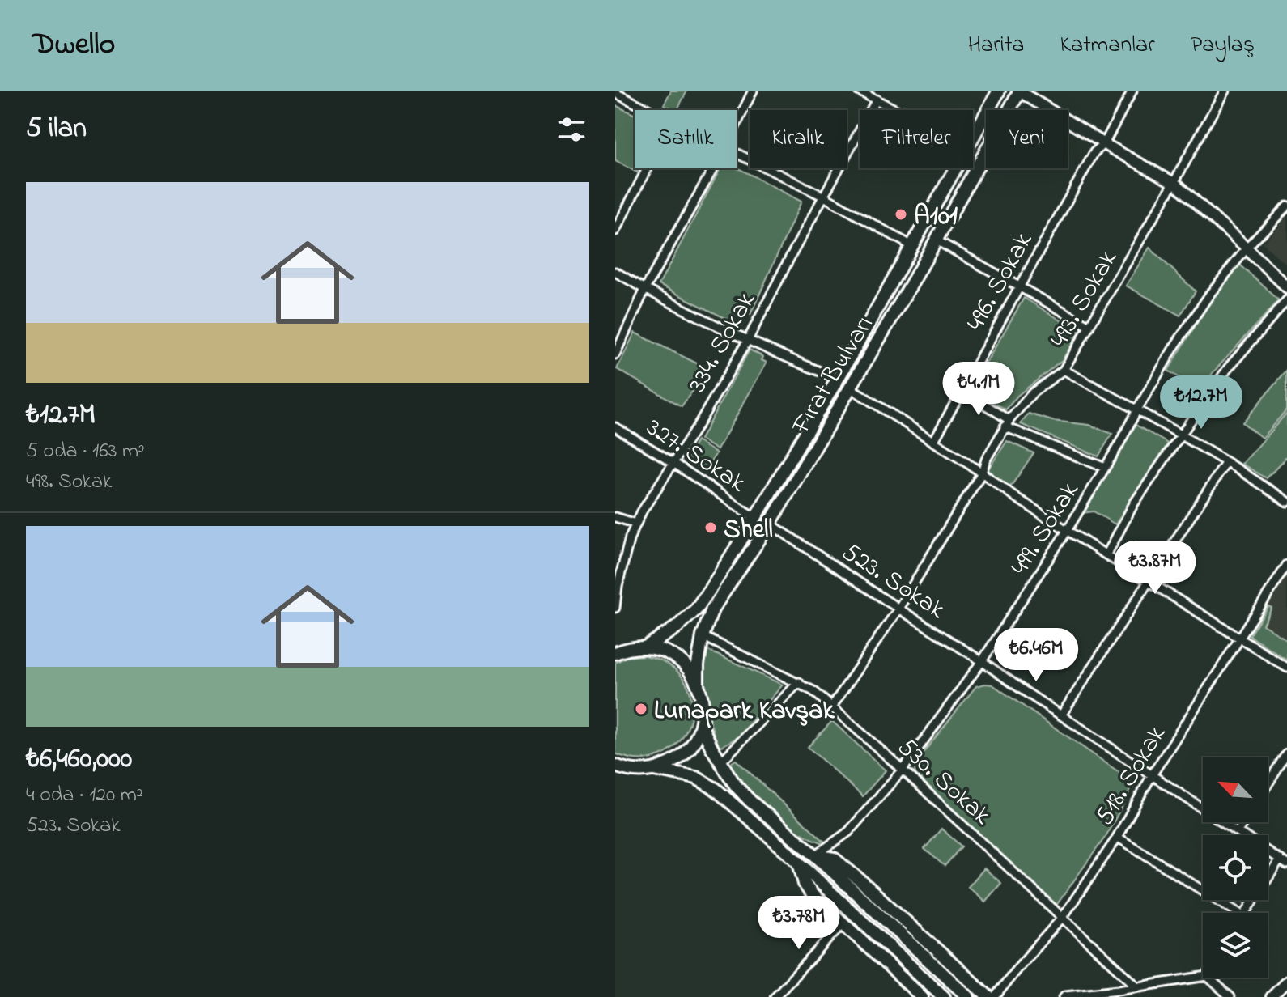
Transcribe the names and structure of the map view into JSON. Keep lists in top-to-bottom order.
{
  "streets": {
    "main road": ["Fırat Bulvarı"],
    "street": [
      "496. Sokak",
      "493. Sokak",
      "334. Sokak",
      "327. Sokak",
      "499. Sokak",
      "523. Sokak",
      "518. Sokak",
      "530. Sokak"
    ]
  },
  "crossings": [
    ["493. Sokak", "523. Sokak"],
    ["493. Sokak", "530. Sokak"],
    ["334. Sokak", "327. Sokak"],
    ["Fırat Bulvarı", "327. Sokak"],
    ["Fırat Bulvarı", "523. Sokak"],
    ["Fırat Bulvarı", "530. Sokak"],
    ["499. Sokak", "523. Sokak"],
    ["499. Sokak", "530. Sokak"],
    ["523. Sokak", "518. Sokak"],
    ["518. Sokak", "530. Sokak"]
  ],
  "places": ["A101", "Shell", "Lunapark Kavşak"],
  "north": "top left",
  "page": {
    "header": "Dwello",
    "nav": ["Harita", "Katmanlar", "Paylaş"],
    "heading": "5 ilan",
    "chip": [
      "Satılık",
      "Kiralık",
      "Filtreler",
      "Yeni"
    ],
    "list": [
      {
        "name": "₺12.7M",
        "note": "5 oda · 163 m² · 498. Sokak"
      },
      {
        "name": "₺6,460,000",
        "note": "4 oda · 120 m² · 523. Sokak"
      }
    ],
    "price": [
      "₺4.1M",
      "₺12.7M",
      "₺3.87M",
      "₺6.46M",
      "₺3.78M"
    ]
  }
}
